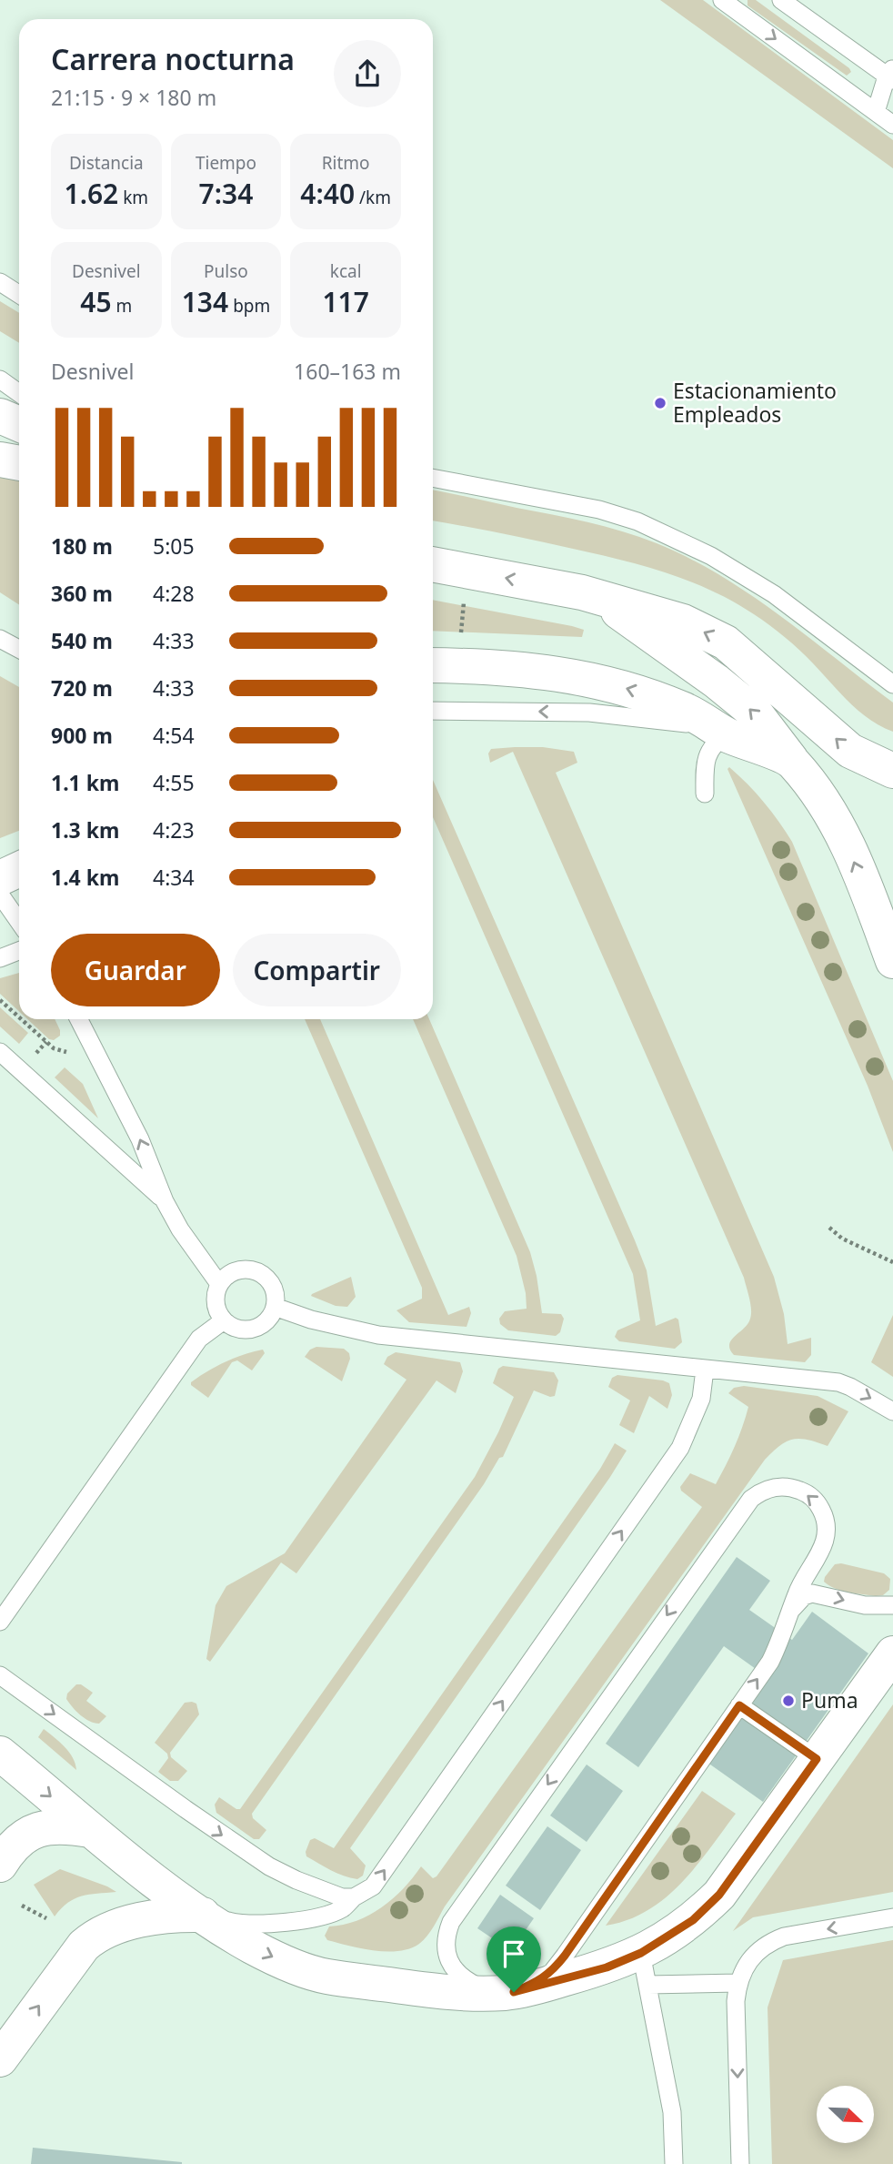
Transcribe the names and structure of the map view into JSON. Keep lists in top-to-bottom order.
{
  "places": ["Estacionamiento Empleados", "Puma"],
  "north": "bottom right",
  "page": {
    "heading": ["Carrera nocturna", "21:15 · 9 × 180 m"],
    "stats": [
      ["Distancia", "1.62 km"],
      ["Tiempo", "7:34"],
      ["Ritmo", "4:40 /km"],
      ["Desnivel", "45 m"],
      ["Pulso", "134 bpm"],
      ["kcal", "117"]
    ],
    "chart": ["Desnivel", "160–163 m"],
    "list": [
      {
        "name": "180 m",
        "note": "5:05"
      },
      {
        "name": "360 m",
        "note": "4:28"
      },
      {
        "name": "540 m",
        "note": "4:33"
      },
      {
        "name": "720 m",
        "note": "4:33"
      },
      {
        "name": "900 m",
        "note": "4:54"
      },
      {
        "name": "1.1 km",
        "note": "4:55"
      },
      {
        "name": "1.3 km",
        "note": "4:23"
      },
      {
        "name": "1.4 km",
        "note": "4:34"
      }
    ],
    "buttons": ["Guardar", "Compartir"]
  }
}
